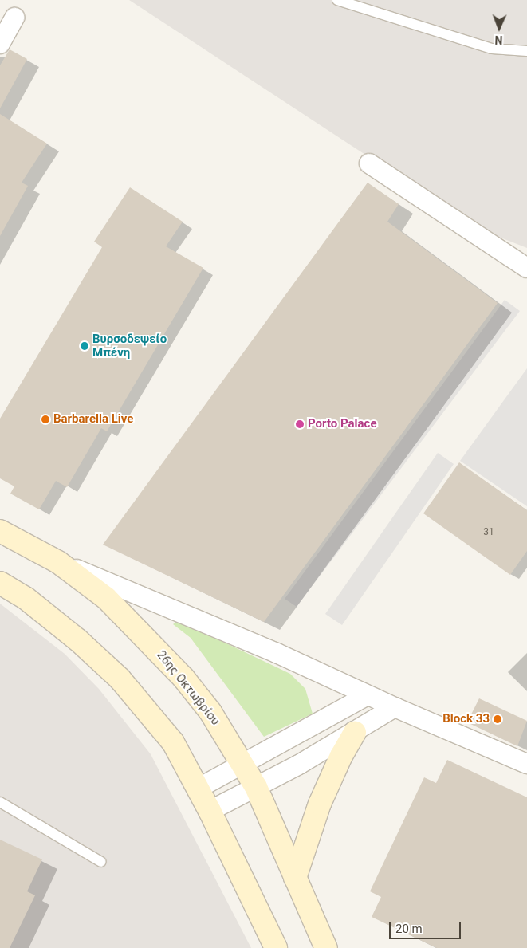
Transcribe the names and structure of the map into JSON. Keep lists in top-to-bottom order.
{
  "streets": {
    "main road": ["26ης Οκτωβρίου"]
  },
  "places": [
    "Βυρσοδεψείο Μπένη",
    "Barbarella Live",
    "Porto Palace",
    "Block 33"
  ],
  "house_numbers": ["31"],
  "scale_bar": "20 m",
  "north": "bottom"
}
